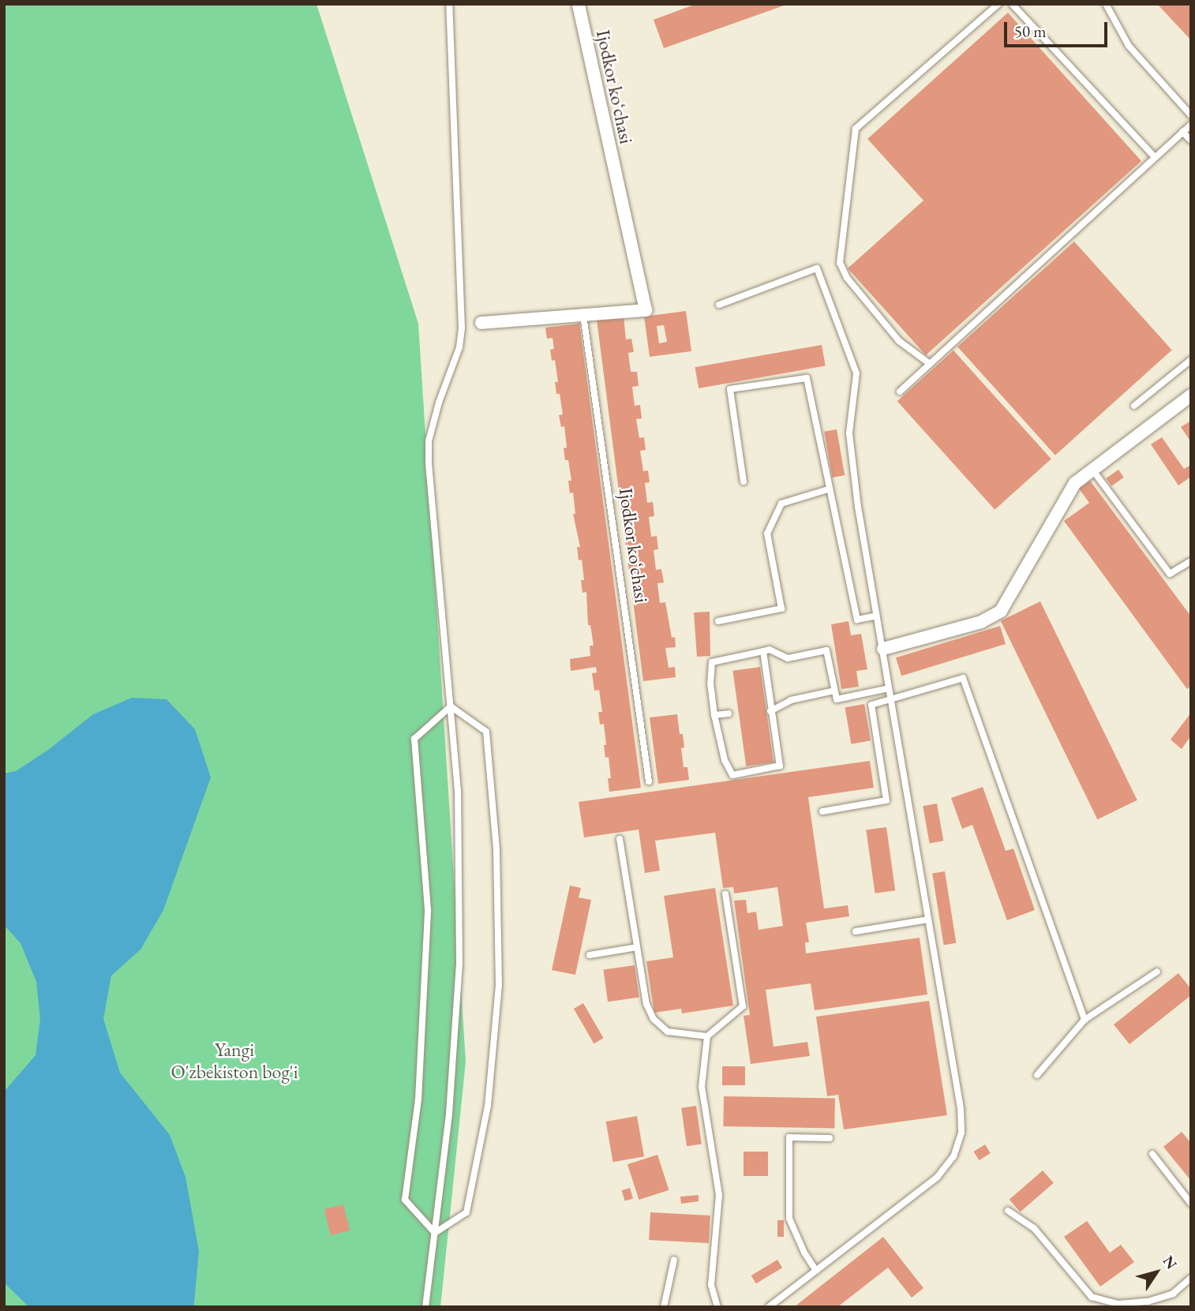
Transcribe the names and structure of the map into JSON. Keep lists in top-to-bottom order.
{
  "streets": {
    "street": ["Ijodkor koʻchasi"]
  },
  "parks": ["Yangi O'zbekiston bog'i"],
  "scale_bar": "50 m",
  "north": "top right"
}
